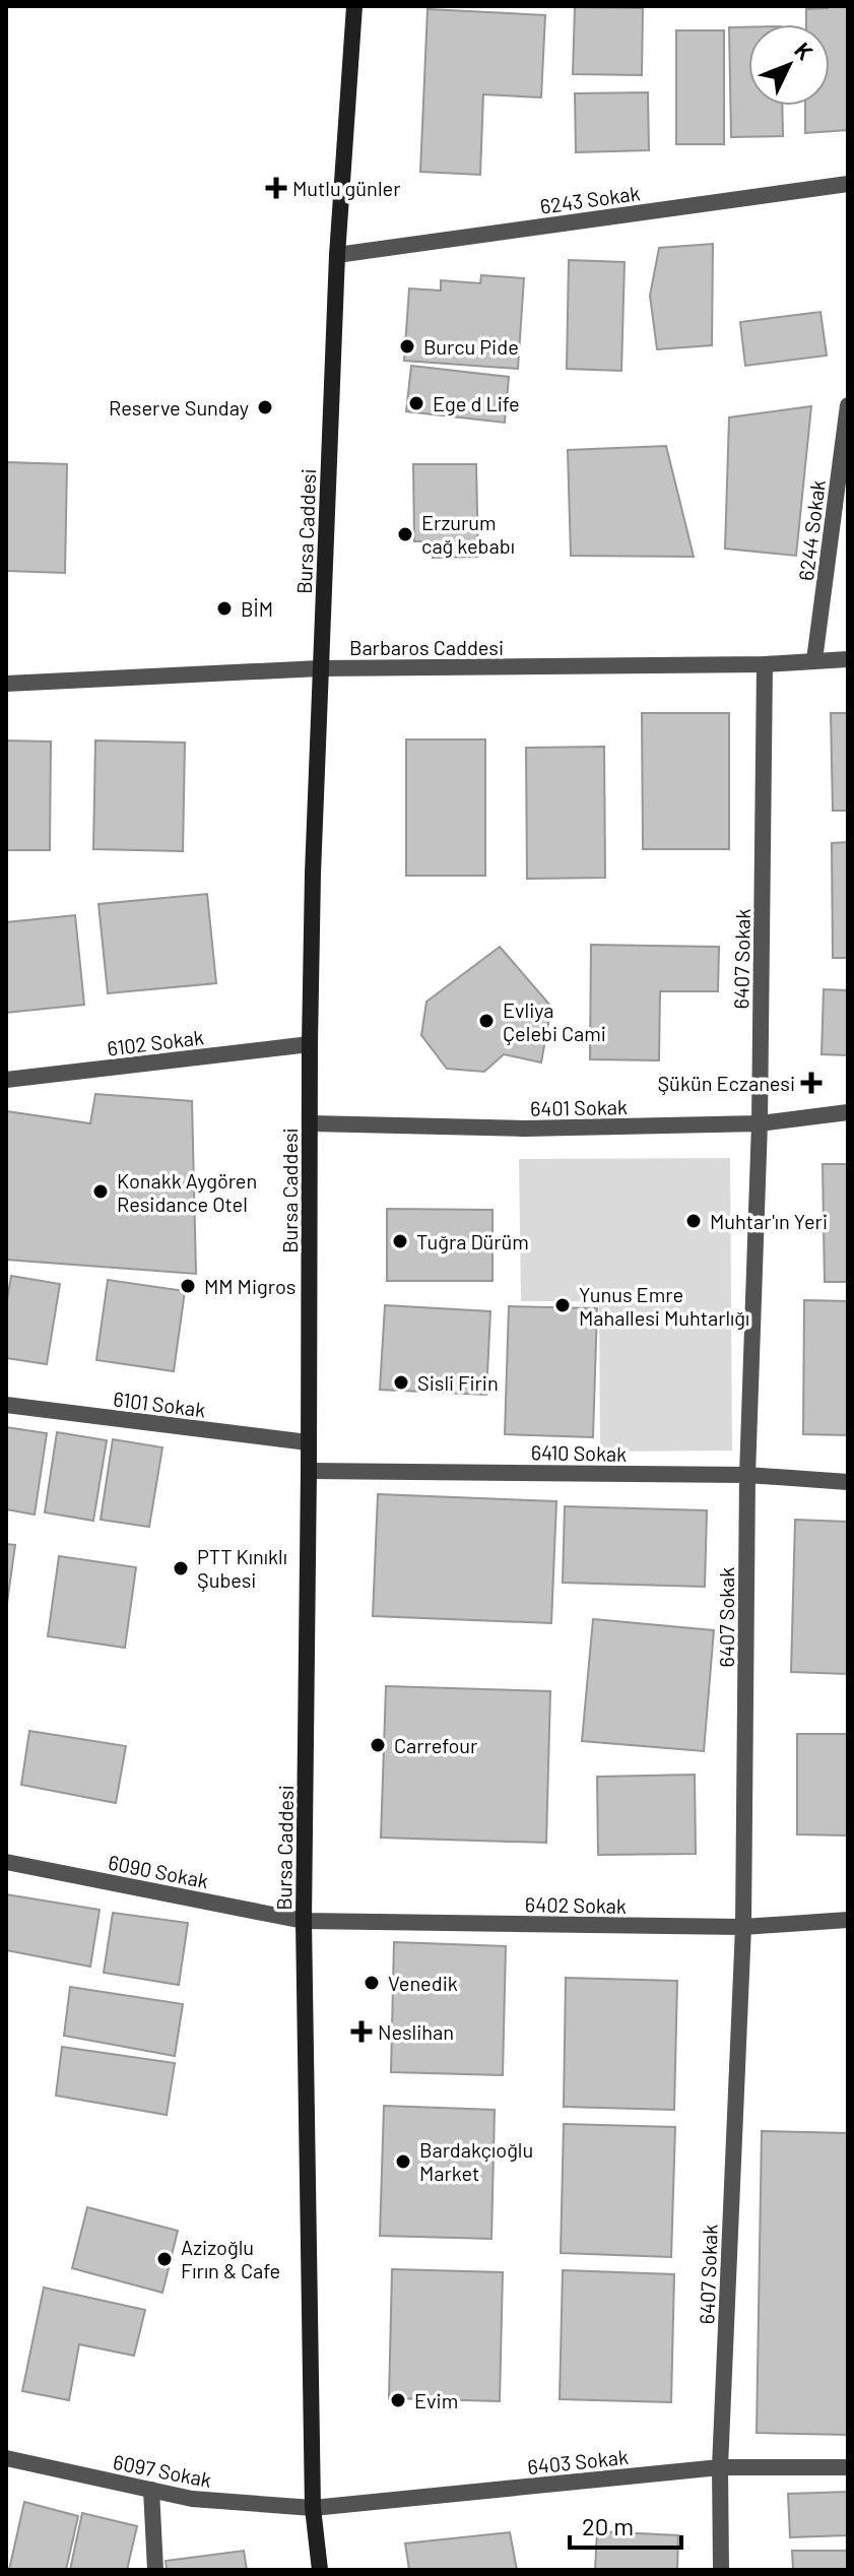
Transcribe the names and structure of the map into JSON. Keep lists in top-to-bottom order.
{
  "streets": {
    "main road": ["Bursa Caddesi"],
    "street": [
      "6243 Sokak",
      "6244 Sokak",
      "Barbaros Caddesi",
      "6407 Sokak",
      "6102 Sokak",
      "6401 Sokak",
      "6101 Sokak",
      "6410 Sokak",
      "6090 Sokak",
      "6402 Sokak",
      "6403 Sokak",
      "6097 Sokak"
    ]
  },
  "crossings": [
    ["6243 Sokak", "Bursa Caddesi"],
    ["6244 Sokak", "Barbaros Caddesi"],
    ["Bursa Caddesi", "Barbaros Caddesi"],
    ["Bursa Caddesi", "6102 Sokak"],
    ["Bursa Caddesi", "6401 Sokak"],
    ["Bursa Caddesi", "6101 Sokak"],
    ["Bursa Caddesi", "6410 Sokak"],
    ["Bursa Caddesi", "6090 Sokak"],
    ["Bursa Caddesi", "6402 Sokak"],
    ["Bursa Caddesi", "6403 Sokak"],
    ["Bursa Caddesi", "6097 Sokak"],
    ["Barbaros Caddesi", "6407 Sokak"],
    ["6407 Sokak", "6401 Sokak"],
    ["6407 Sokak", "6410 Sokak"],
    ["6407 Sokak", "6402 Sokak"],
    ["6407 Sokak", "6403 Sokak"],
    ["6090 Sokak", "6402 Sokak"],
    ["6403 Sokak", "6097 Sokak"]
  ],
  "places": {
    "health": ["Mutlu günler", "Şükün Eczanesi", "Neslihan"],
    "other": [
      "Burcu Pide",
      "Ege d Life",
      "Reserve Sunday",
      "Erzurum cağ kebabı",
      "BİM",
      "Evliya Çelebi Cami",
      "Konakk Aygören Residance Otel",
      "Muhtar'ın Yeri",
      "Tuğra Dürüm",
      "MM Migros",
      "Yunus Emre Mahallesi Muhtarlığı",
      "Sisli Firin",
      "PTT Kınıklı Şubesi",
      "Carrefour",
      "Venedik",
      "Bardakçıoğlu Market",
      "Azizoğlu Fırın & Cafe",
      "Evim"
    ]
  },
  "scale_bar": "20 m",
  "north": "top right"
}
